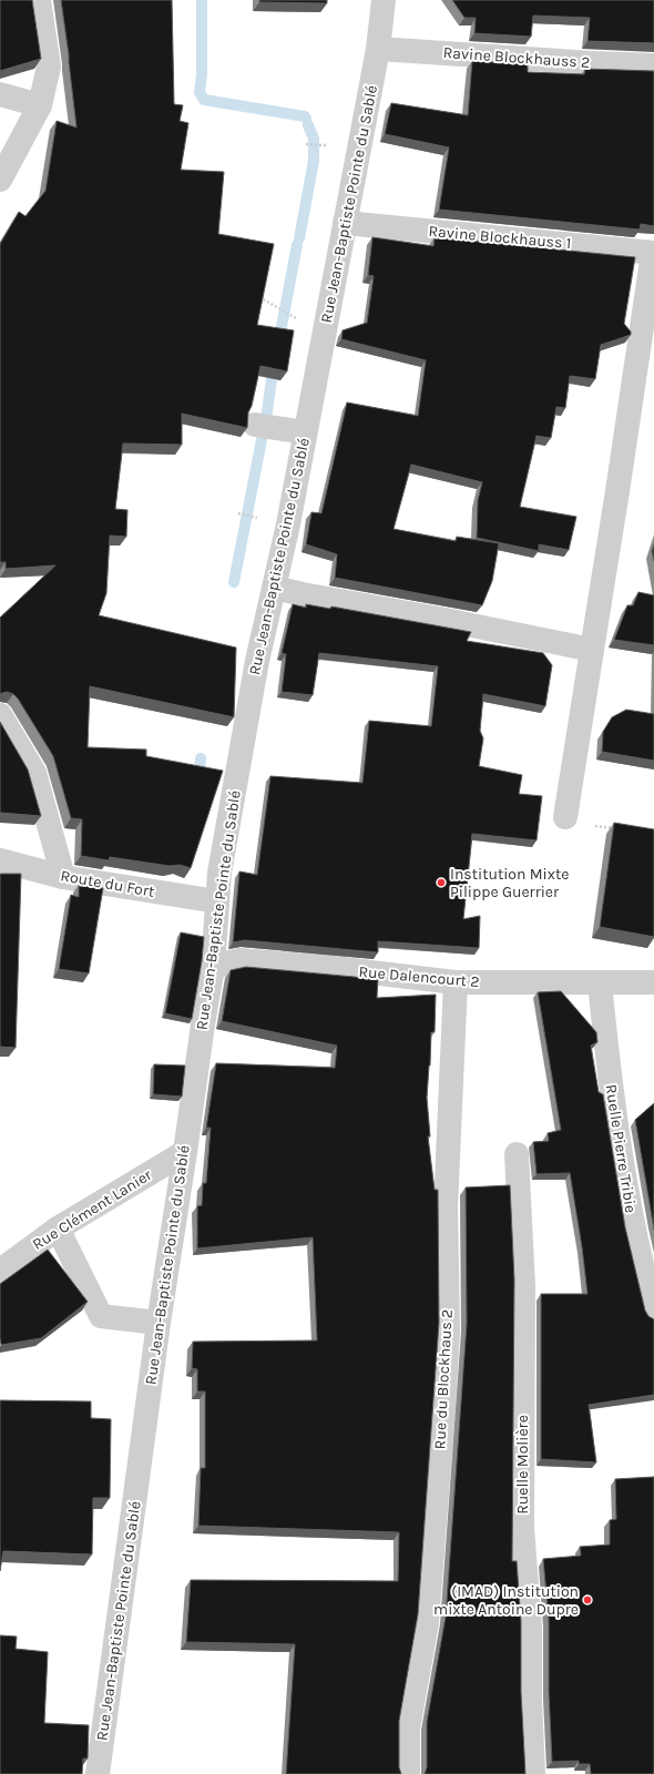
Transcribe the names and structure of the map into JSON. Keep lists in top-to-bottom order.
{
  "streets": {
    "street": [
      "Ravine Blockhauss 2",
      "Rue Jean-Baptiste Pointe du Sablé",
      "Ravine Blockhauss 1",
      "Route du Fort",
      "Rue Dalencourt 2",
      "Ruelle Pierre Tribie",
      "Rue Clément Lanier",
      "Rue du Blockhaus 2",
      "Ruelle Molière"
    ]
  },
  "crossings": [
    ["Ravine Blockhauss 2", "Rue Jean-Baptiste Pointe du Sablé"],
    ["Rue Jean-Baptiste Pointe du Sablé", "Ravine Blockhauss 1"],
    ["Rue Jean-Baptiste Pointe du Sablé", "Route du Fort"],
    ["Rue Jean-Baptiste Pointe du Sablé", "Rue Dalencourt 2"],
    ["Rue Jean-Baptiste Pointe du Sablé", "Rue Clément Lanier"],
    ["Rue Dalencourt 2", "Ruelle Pierre Tribie"],
    ["Rue Dalencourt 2", "Rue du Blockhaus 2"]
  ],
  "places": ["Institution Mixte Pilippe Guerrier", "(IMAD) Institution mixte Antoine Dupre"]
}
